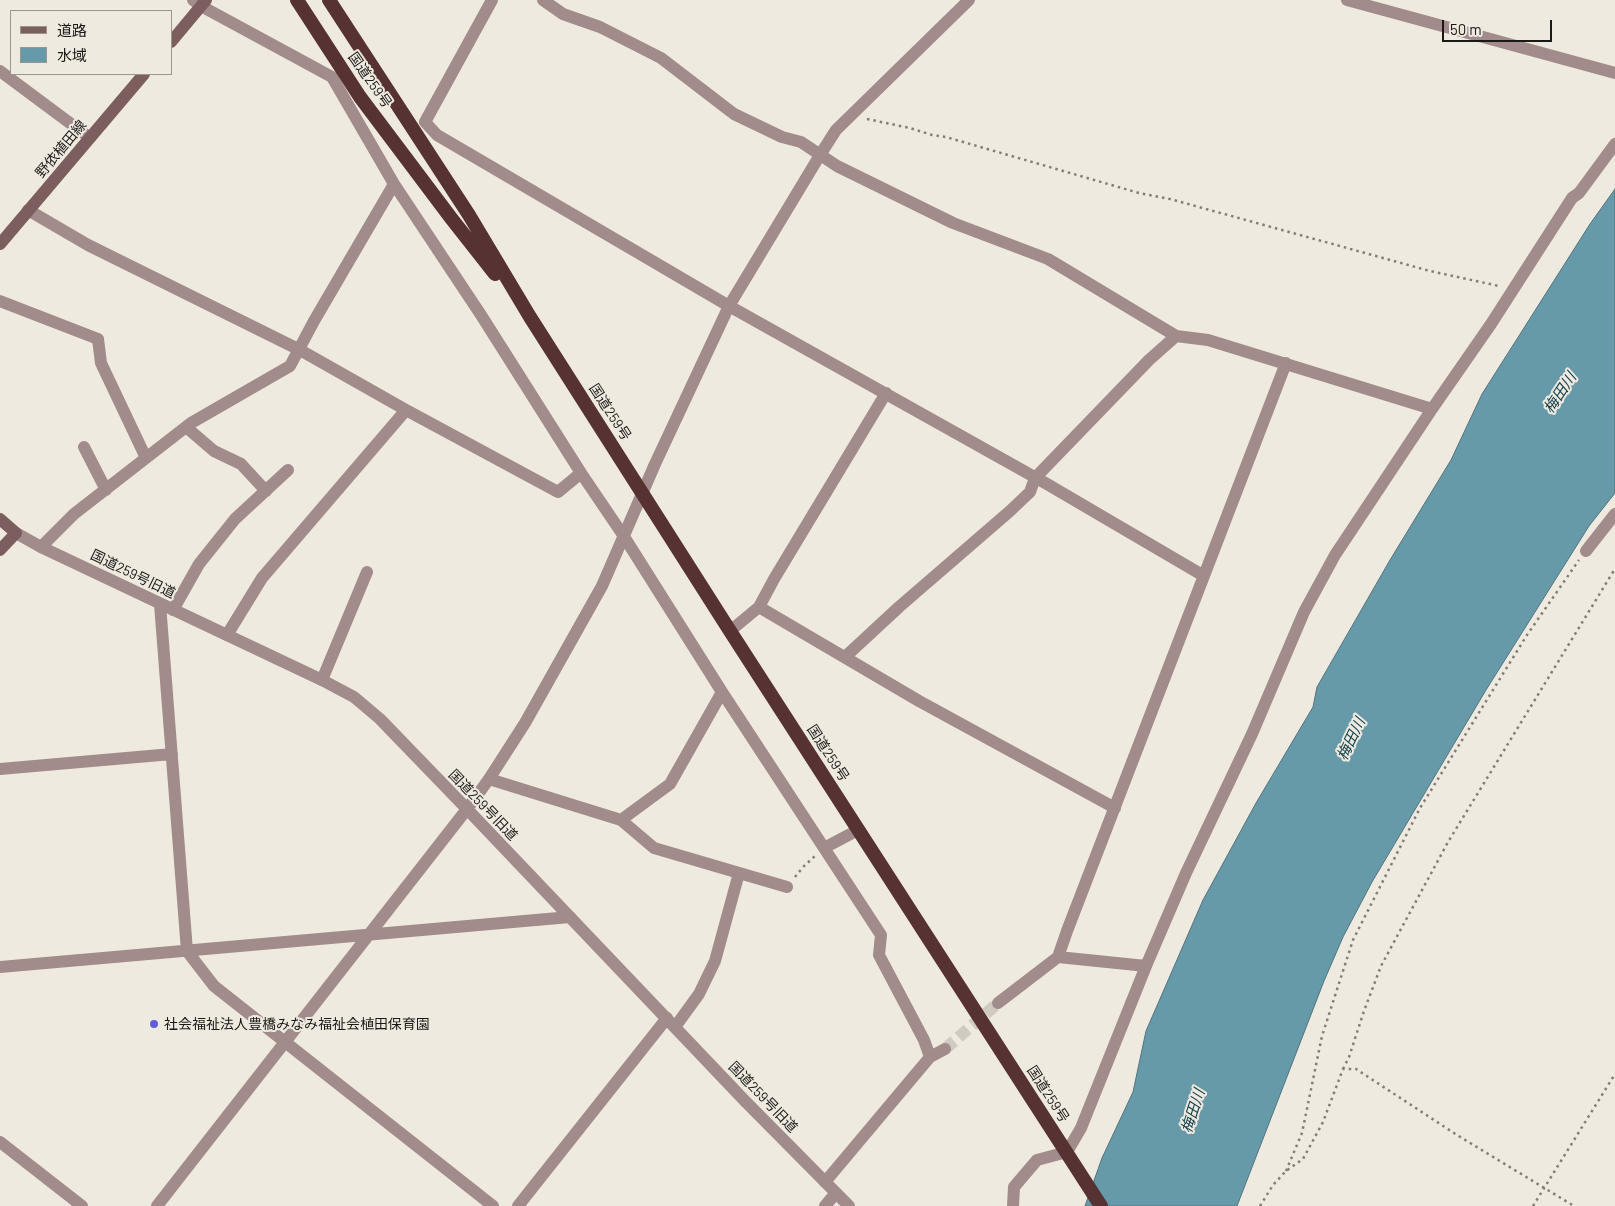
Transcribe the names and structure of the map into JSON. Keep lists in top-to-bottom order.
{
  "streets": {
    "highway": ["国道259号"],
    "main road": ["野依植田線"],
    "street": ["国道259号旧道"]
  },
  "water": ["梅田川"],
  "places": ["社会福祉法人豊橋みなみ福祉会植田保育園"],
  "legend": ["道路", "水域"],
  "scale_bar": "50 m"
}
